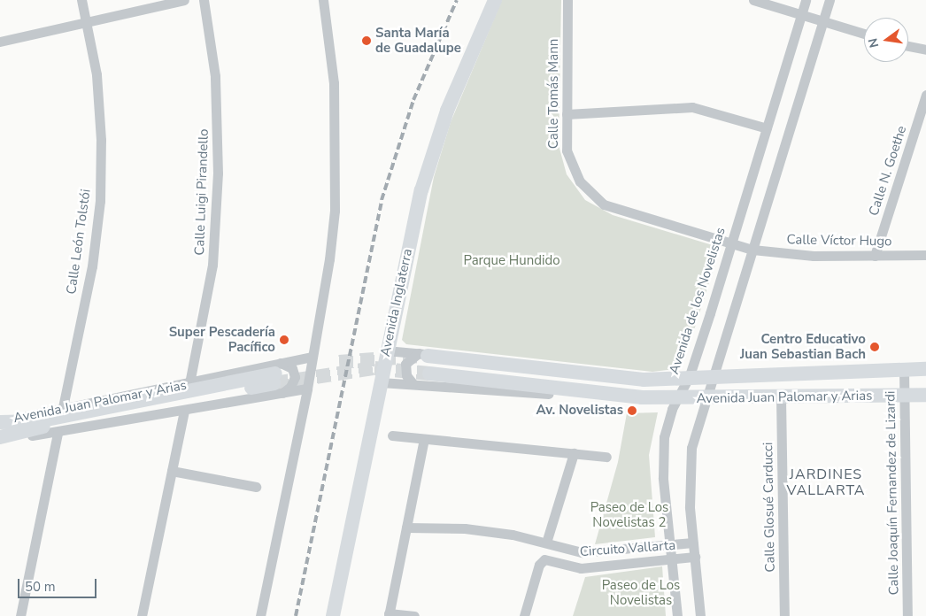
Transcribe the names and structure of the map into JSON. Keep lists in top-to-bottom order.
{
  "streets": {
    "main road": ["Avenida Inglaterra", "Avenida Juan Palomar y Arias"],
    "street": [
      "Calle Tomás Mann",
      "Calle N. Goethe",
      "Calle Luigi Pirandello",
      "Calle Víctor Hugo",
      "Calle León Tolstói",
      "Avenida de los Novelistas",
      "Calle Joaquín Fernandez de Lizardi",
      "Calle Glosué Carducci",
      "Circuito Vallarta"
    ]
  },
  "crossings": [
    ["Calle Tomás Mann", "Calle Víctor Hugo"],
    ["Calle Tomás Mann", "Avenida de los Novelistas"],
    ["Calle N. Goethe", "Calle Víctor Hugo"],
    ["Calle Luigi Pirandello", "Avenida Juan Palomar y Arias"],
    ["Calle León Tolstói", "Avenida Juan Palomar y Arias"],
    ["Avenida de los Novelistas", "Avenida Juan Palomar y Arias"],
    ["Avenida de los Novelistas", "Circuito Vallarta"],
    ["Avenida Inglaterra", "Avenida Juan Palomar y Arias"],
    ["Avenida Juan Palomar y Arias", "Calle Joaquín Fernandez de Lizardi"],
    ["Avenida Juan Palomar y Arias", "Calle Glosué Carducci"]
  ],
  "districts": ["JARDINES VALLARTA"],
  "parks": ["Parque Hundido", "Paseo de Los Novelistas 2", "Paseo de Los Novelistas"],
  "places": [
    "Santa María de Guadalupe",
    "Super Pescadería Pacífico",
    "Centro Educativo Juan Sebastian Bach",
    "Av. Novelistas"
  ],
  "scale_bar": "50 m",
  "north": "left"
}
